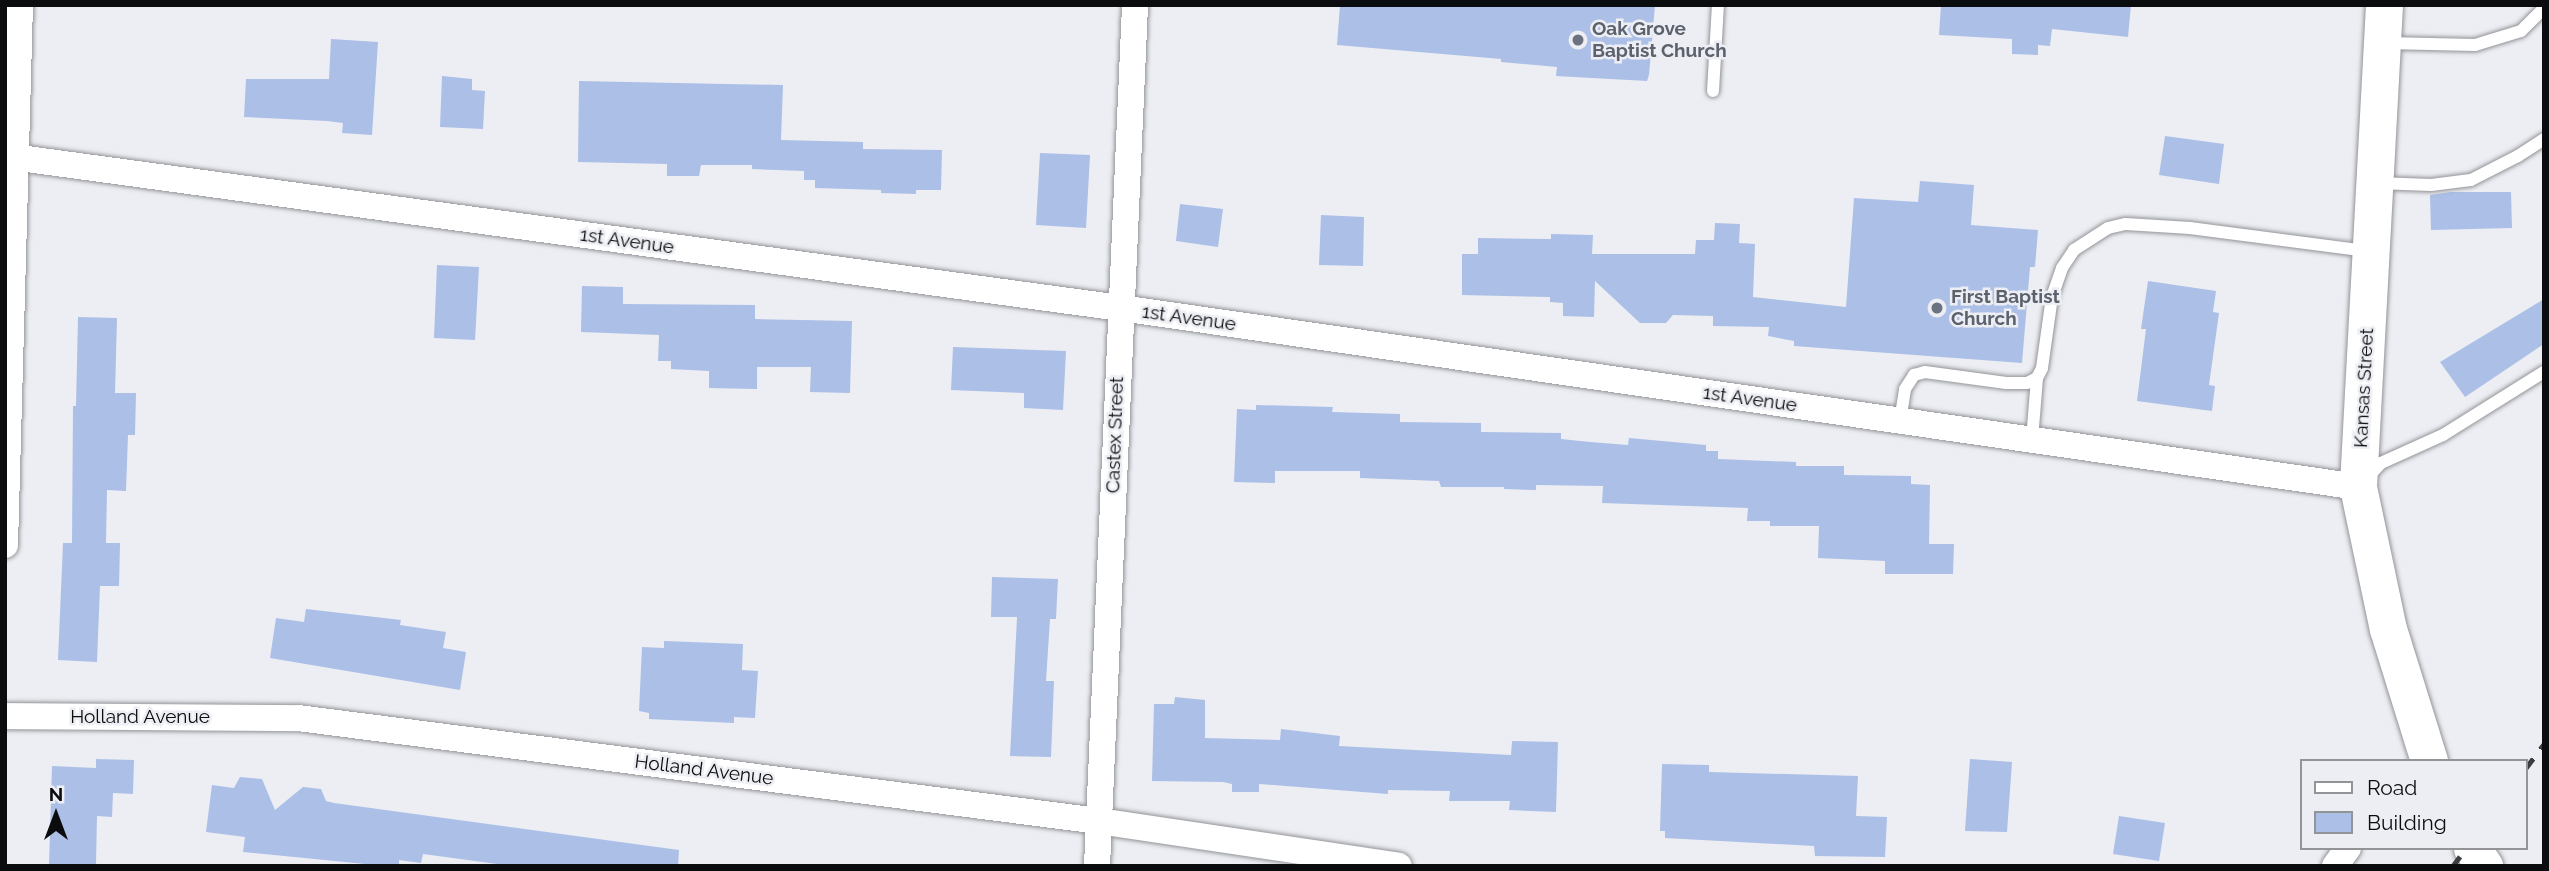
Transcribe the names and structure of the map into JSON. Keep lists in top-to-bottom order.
{
  "streets": {
    "street": [
      "1st Avenue",
      "Kansas Street",
      "Castex Street",
      "Holland Avenue"
    ]
  },
  "crossings": [
    ["1st Avenue", "Kansas Street"],
    ["1st Avenue", "Castex Street"],
    ["Castex Street", "Holland Avenue"]
  ],
  "places": ["Oak Grove Baptist Church", "First Baptist Church"],
  "legend": ["Road", "Building"],
  "north": "top"
}
